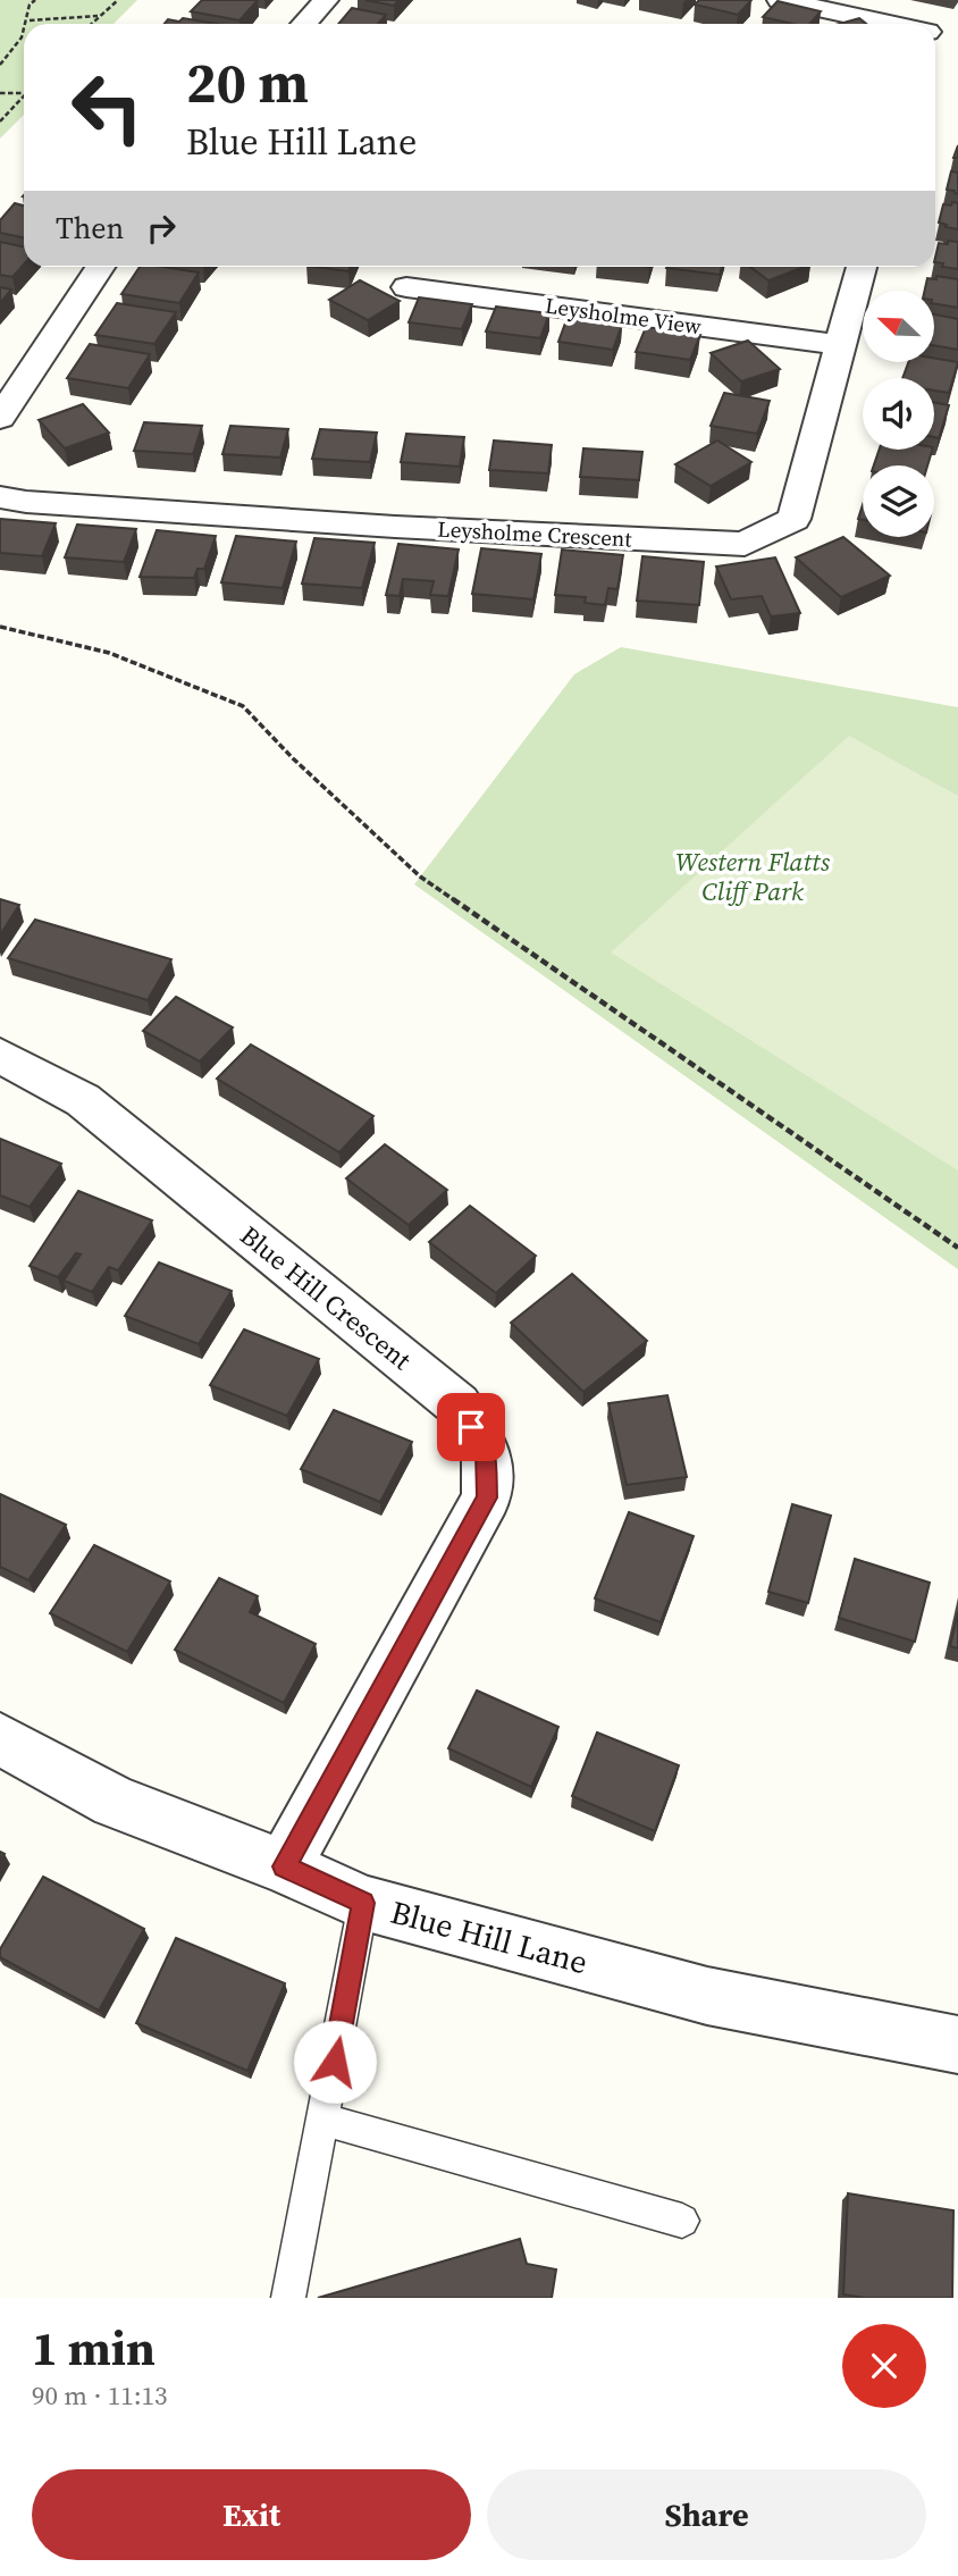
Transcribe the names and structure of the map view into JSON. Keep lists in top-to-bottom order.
{
  "streets": {
    "street": [
      "Leysholme View",
      "Leysholme Crescent",
      "Blue Hill Crescent",
      "Blue Hill Lane"
    ]
  },
  "crossings": [
    ["Leysholme View", "Leysholme Crescent"],
    ["Blue Hill Crescent", "Blue Hill Lane"]
  ],
  "parks": ["Western Flatts Cliff Park"],
  "north": "top left",
  "page": {
    "turn": ["20 m", "Blue Hill Lane"],
    "then": "Then",
    "heading": ["1 min", "90 m · 11:13"],
    "buttons": ["Exit", "Share"]
  }
}
